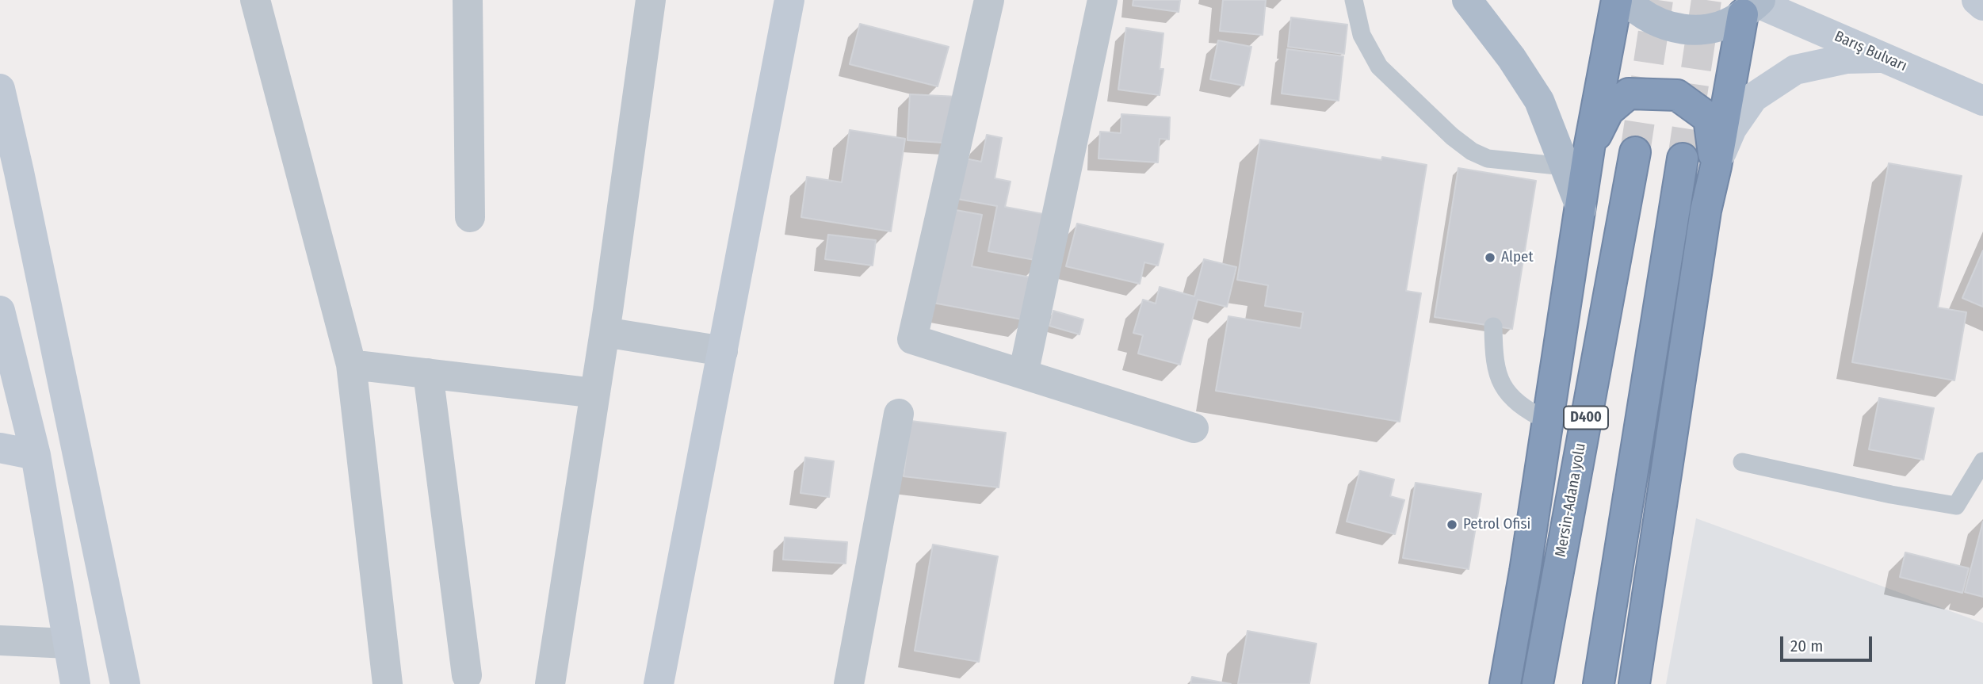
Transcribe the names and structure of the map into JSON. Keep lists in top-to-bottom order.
{
  "streets": {
    "highway": ["D400", "Mersin-Adana yolu"],
    "main road": ["Barış Bulvarı"]
  },
  "places": ["Alpet", "Petrol Ofisi"],
  "scale_bar": "20 m"
}
